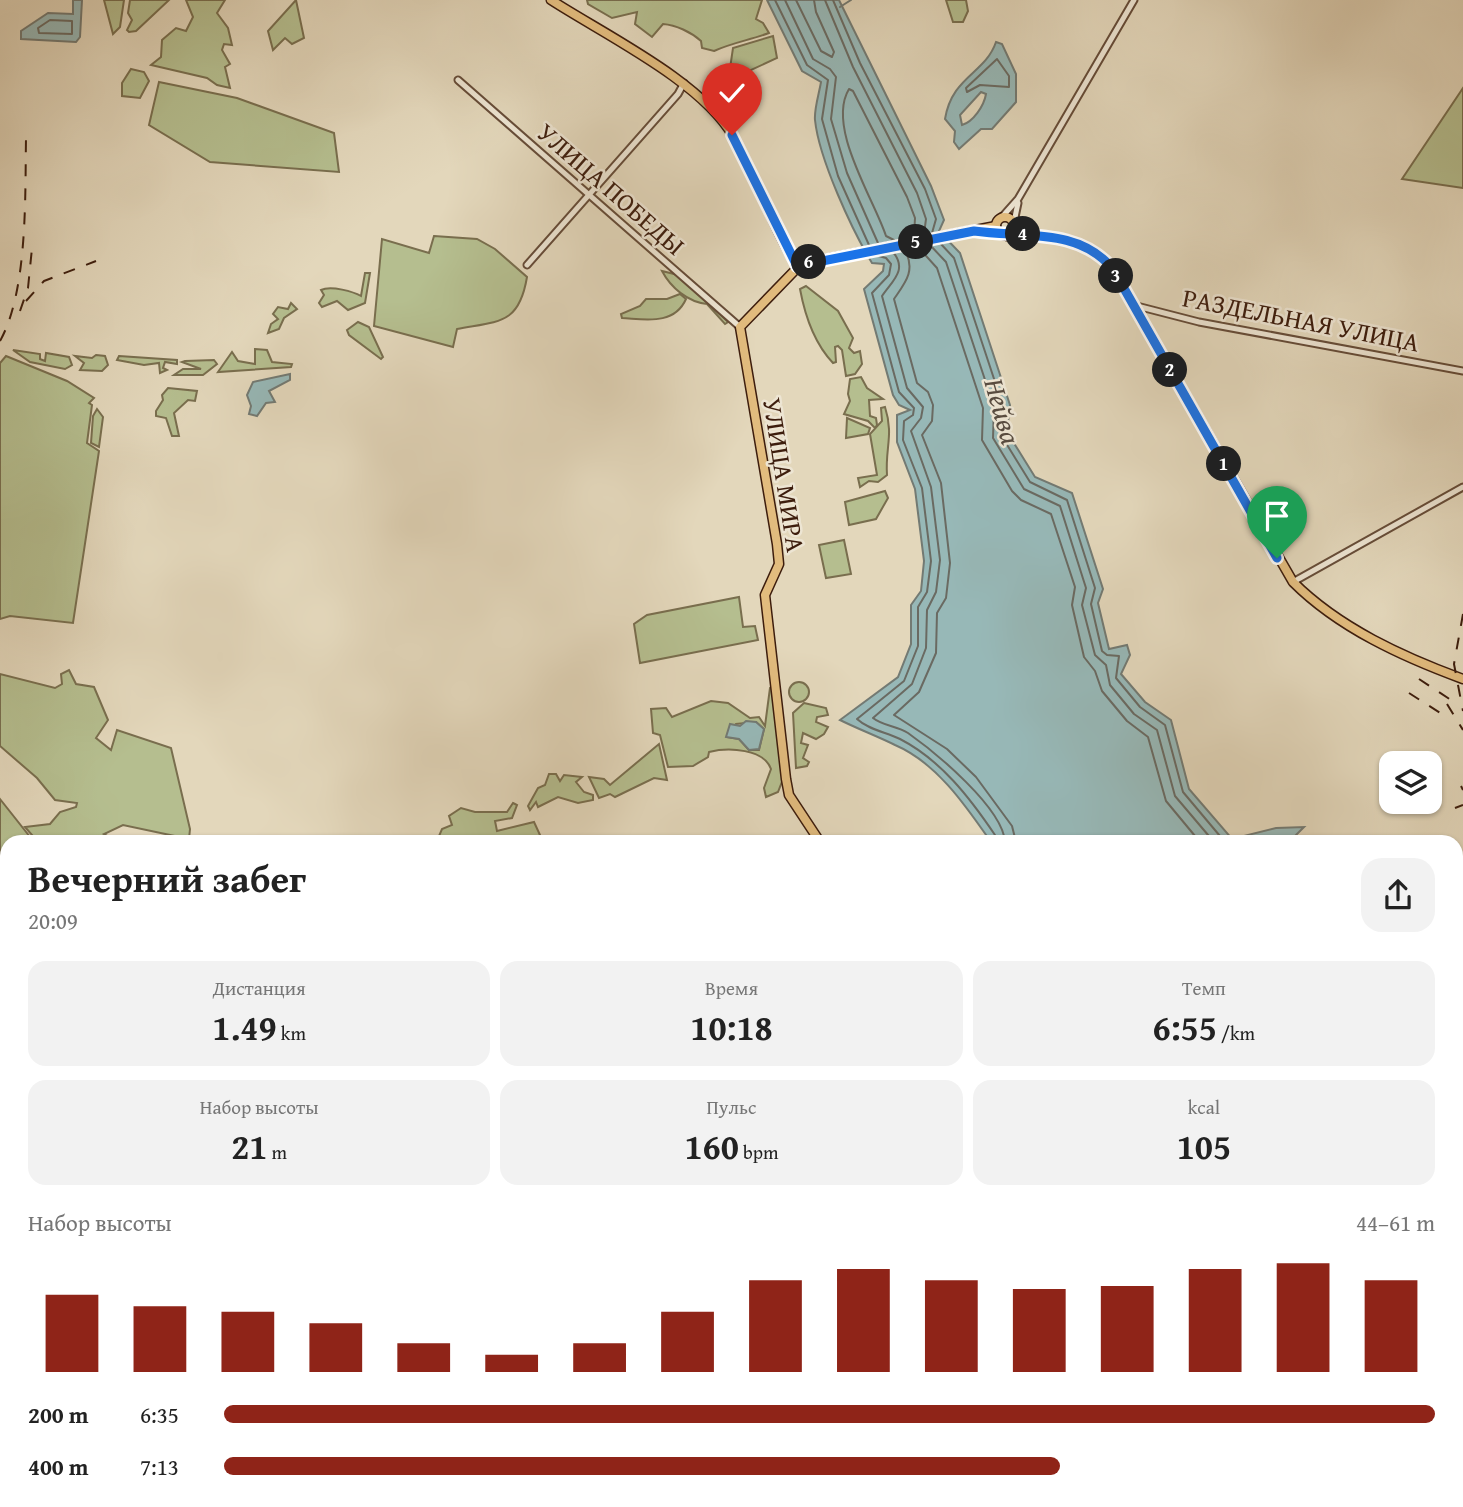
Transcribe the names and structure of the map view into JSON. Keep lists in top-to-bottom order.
{
  "streets": {
    "main road": ["УЛИЦА МИРА"],
    "street": ["УЛИЦА ПОБЕДЫ", "РАЗДЕЛЬНАЯ УЛИЦА"]
  },
  "crossings": [
    ["УЛИЦА ПОБЕДЫ", "УЛИЦА МИРА"]
  ],
  "water": ["Нейва"],
  "page": {
    "pins": [
      "4",
      "5",
      "6",
      "3",
      "2",
      "1"
    ],
    "heading": ["Вечерний забег", "20:09"],
    "stats": [
      ["Дистанция", "1.49 km"],
      ["Время", "10:18"],
      ["Темп", "6:55 /km"],
      ["Набор высоты", "21 m"],
      ["Пульс", "160 bpm"],
      ["kcal", "105"]
    ],
    "chart": ["Набор высоты", "44–61 m"],
    "list": [
      {
        "name": "200 m",
        "note": "6:35"
      },
      {
        "name": "400 m",
        "note": "7:13"
      }
    ]
  }
}
